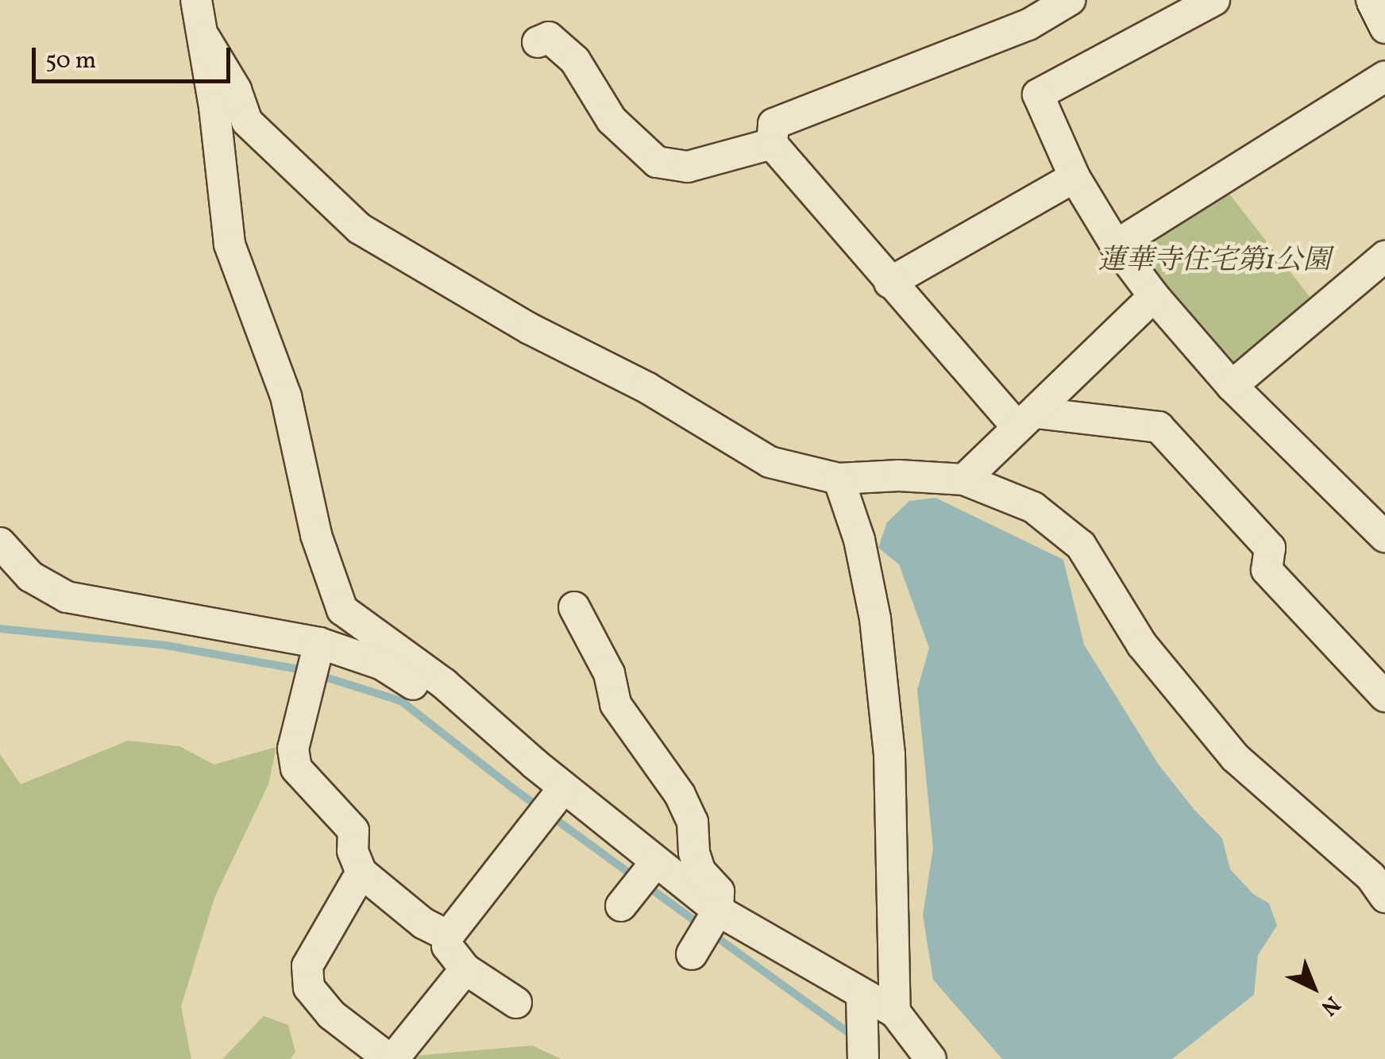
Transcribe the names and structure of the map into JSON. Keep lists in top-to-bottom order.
{
  "parks": ["蓮華寺住宅第1公園"],
  "scale_bar": "50 m",
  "north": "bottom right"
}
